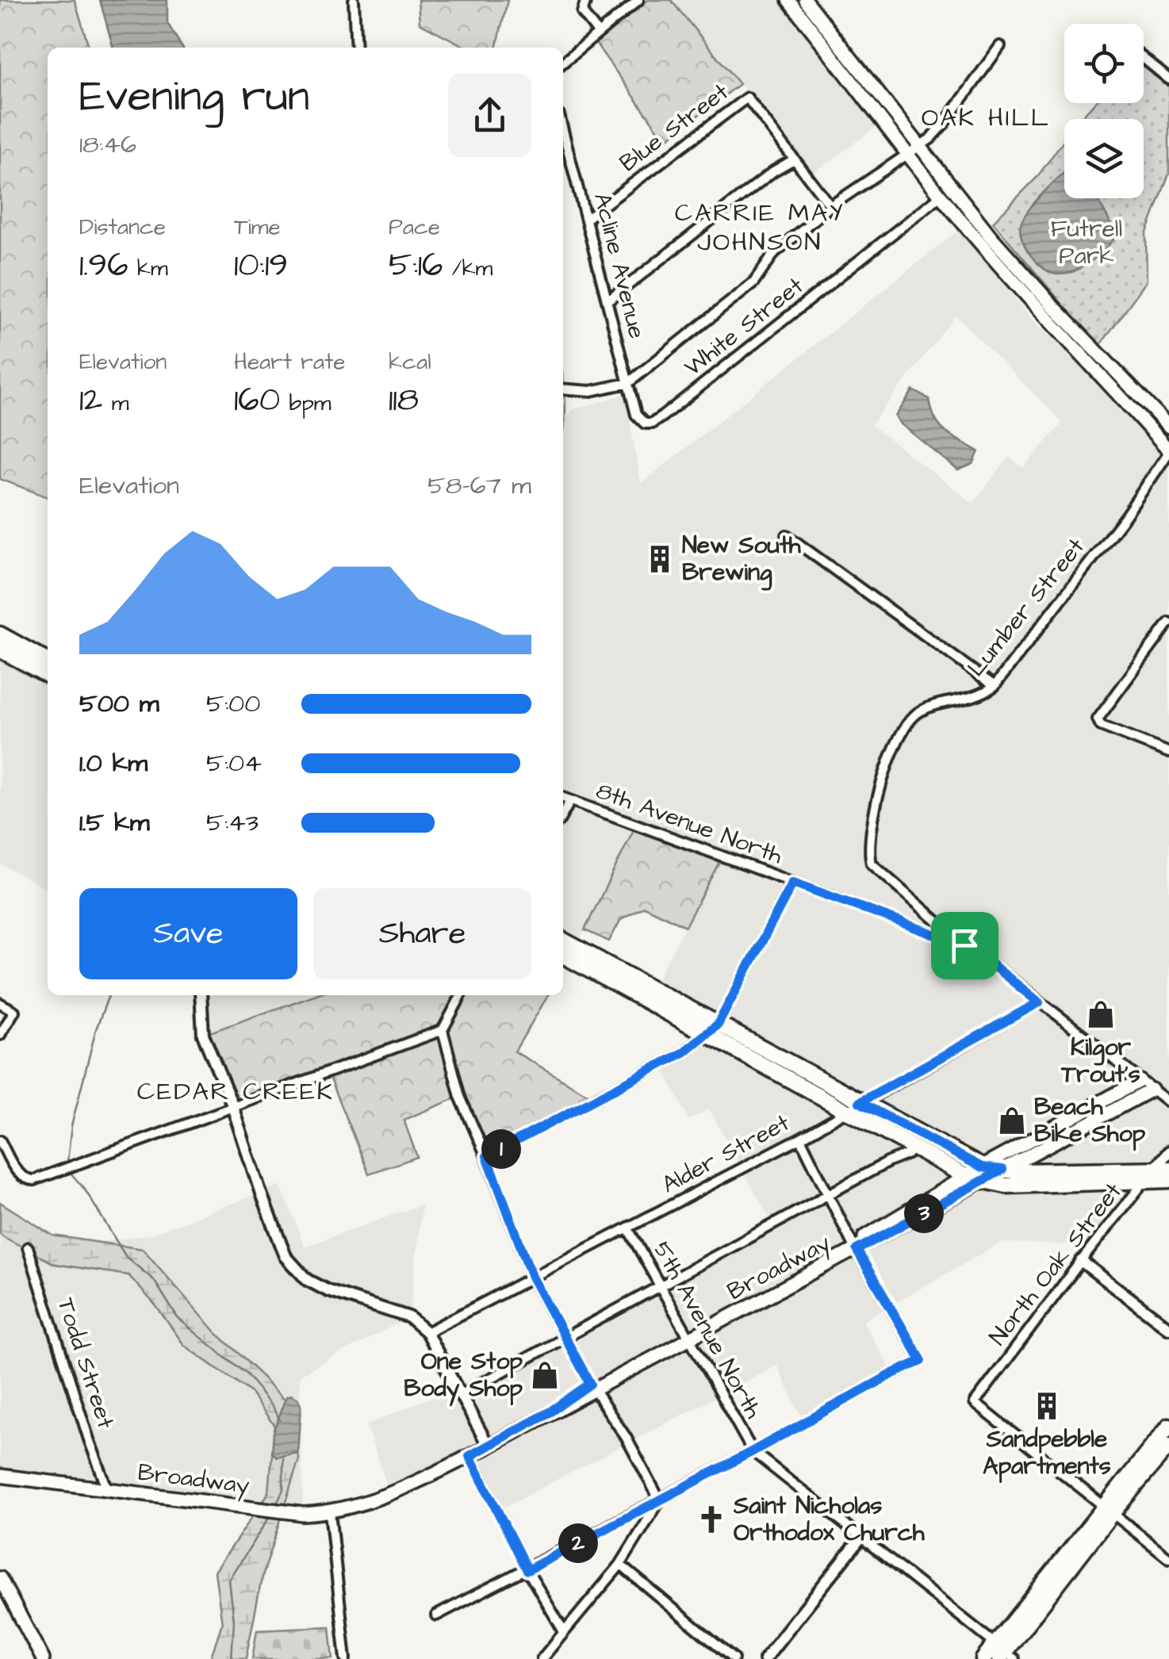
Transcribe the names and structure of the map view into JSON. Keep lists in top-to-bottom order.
{
  "streets": {
    "main road": ["Broadway"],
    "street": [
      "Blue Street",
      "Acline Avenue",
      "White Street",
      "Lumber Street",
      "8th Avenue North",
      "Alder Street",
      "North Oak Street",
      "5th Avenue North",
      "Todd Street"
    ]
  },
  "crossings": [
    ["Blue Street", "Acline Avenue"],
    ["Acline Avenue", "White Street"],
    ["Lumber Street", "8th Avenue North"],
    ["8th Avenue North", "Alder Street"],
    ["8th Avenue North", "Broadway"],
    ["Alder Street", "5th Avenue North"],
    ["Broadway", "5th Avenue North"],
    ["Broadway", "Todd Street"]
  ],
  "districts": ["OAK HILL", "CARRIE MAY JOHNSON", "CEDAR CREEK"],
  "parks": ["Futrell Park"],
  "places": {
    "building": ["New South Brewing", "Sandpebble Apartments"],
    "shop": ["Kilgor Trout's", "Beach Bike Shop", "One Stop Body Shop"],
    "church": ["Saint Nicholas Orthodox Church"]
  },
  "page": {
    "heading": ["Evening run", "18:46"],
    "stats": [
      ["Distance", "1.96 km"],
      ["Time", "10:19"],
      ["Pace", "5:16 /km"],
      ["Elevation", "12 m"],
      ["Heart rate", "160 bpm"],
      ["kcal", "118"]
    ],
    "chart": ["Elevation", "58–67 m"],
    "list": [
      {
        "name": "500 m",
        "note": "5:00"
      },
      {
        "name": "1.0 km",
        "note": "5:04"
      },
      {
        "name": "1.5 km",
        "note": "5:43"
      }
    ],
    "buttons": ["Save", "Share"],
    "pins": ["1", "3", "2"]
  }
}
